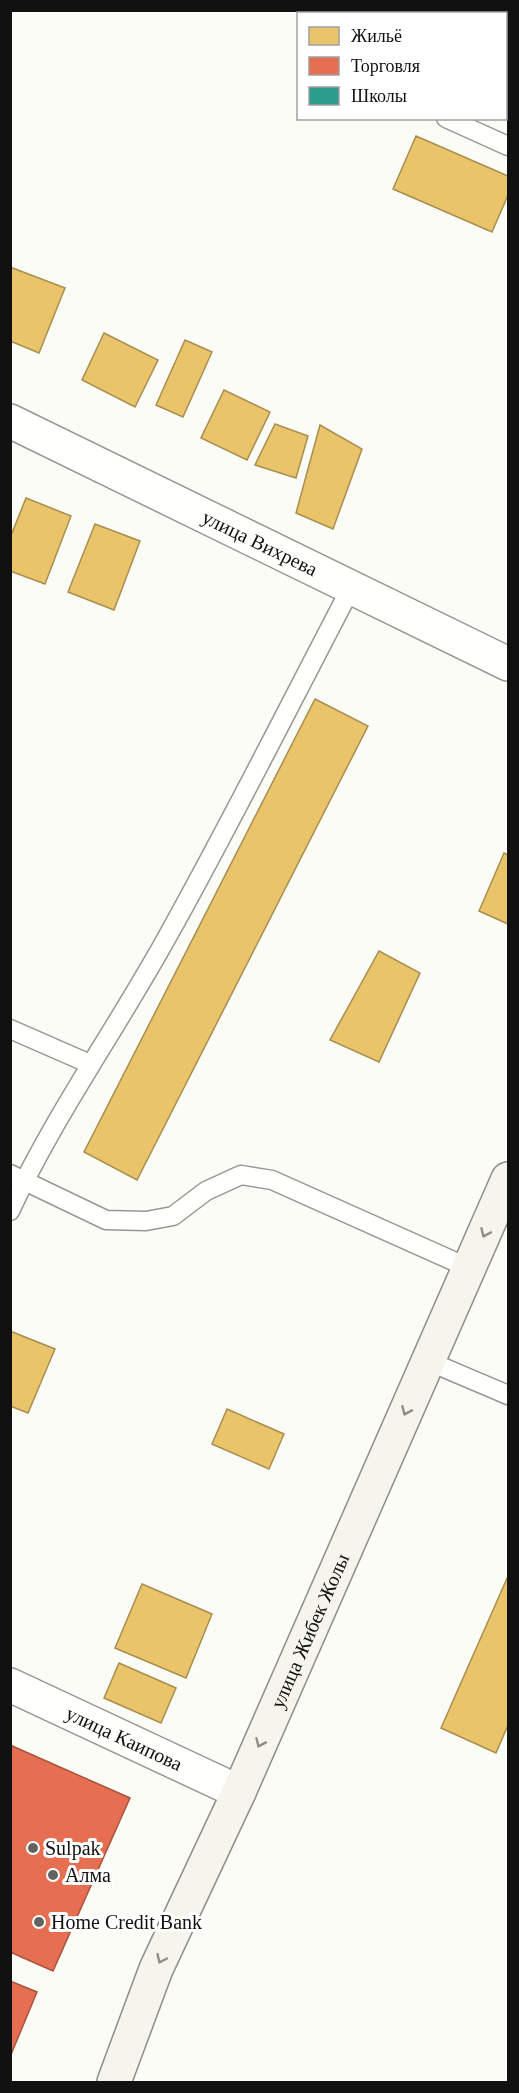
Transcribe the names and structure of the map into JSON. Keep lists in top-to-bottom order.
{
  "streets": {
    "main road": ["улица Жибек Жолы"],
    "street": ["улица Вихрева", "улица Каипова"]
  },
  "crossings": [
    ["улица Жибек Жолы", "улица Каипова"]
  ],
  "one_way": ["улица Жибек Жолы"],
  "places": ["Sulpak", "Алма", "Home Credit Bank"],
  "legend": ["Жильё", "Торговля", "Школы"]
}
